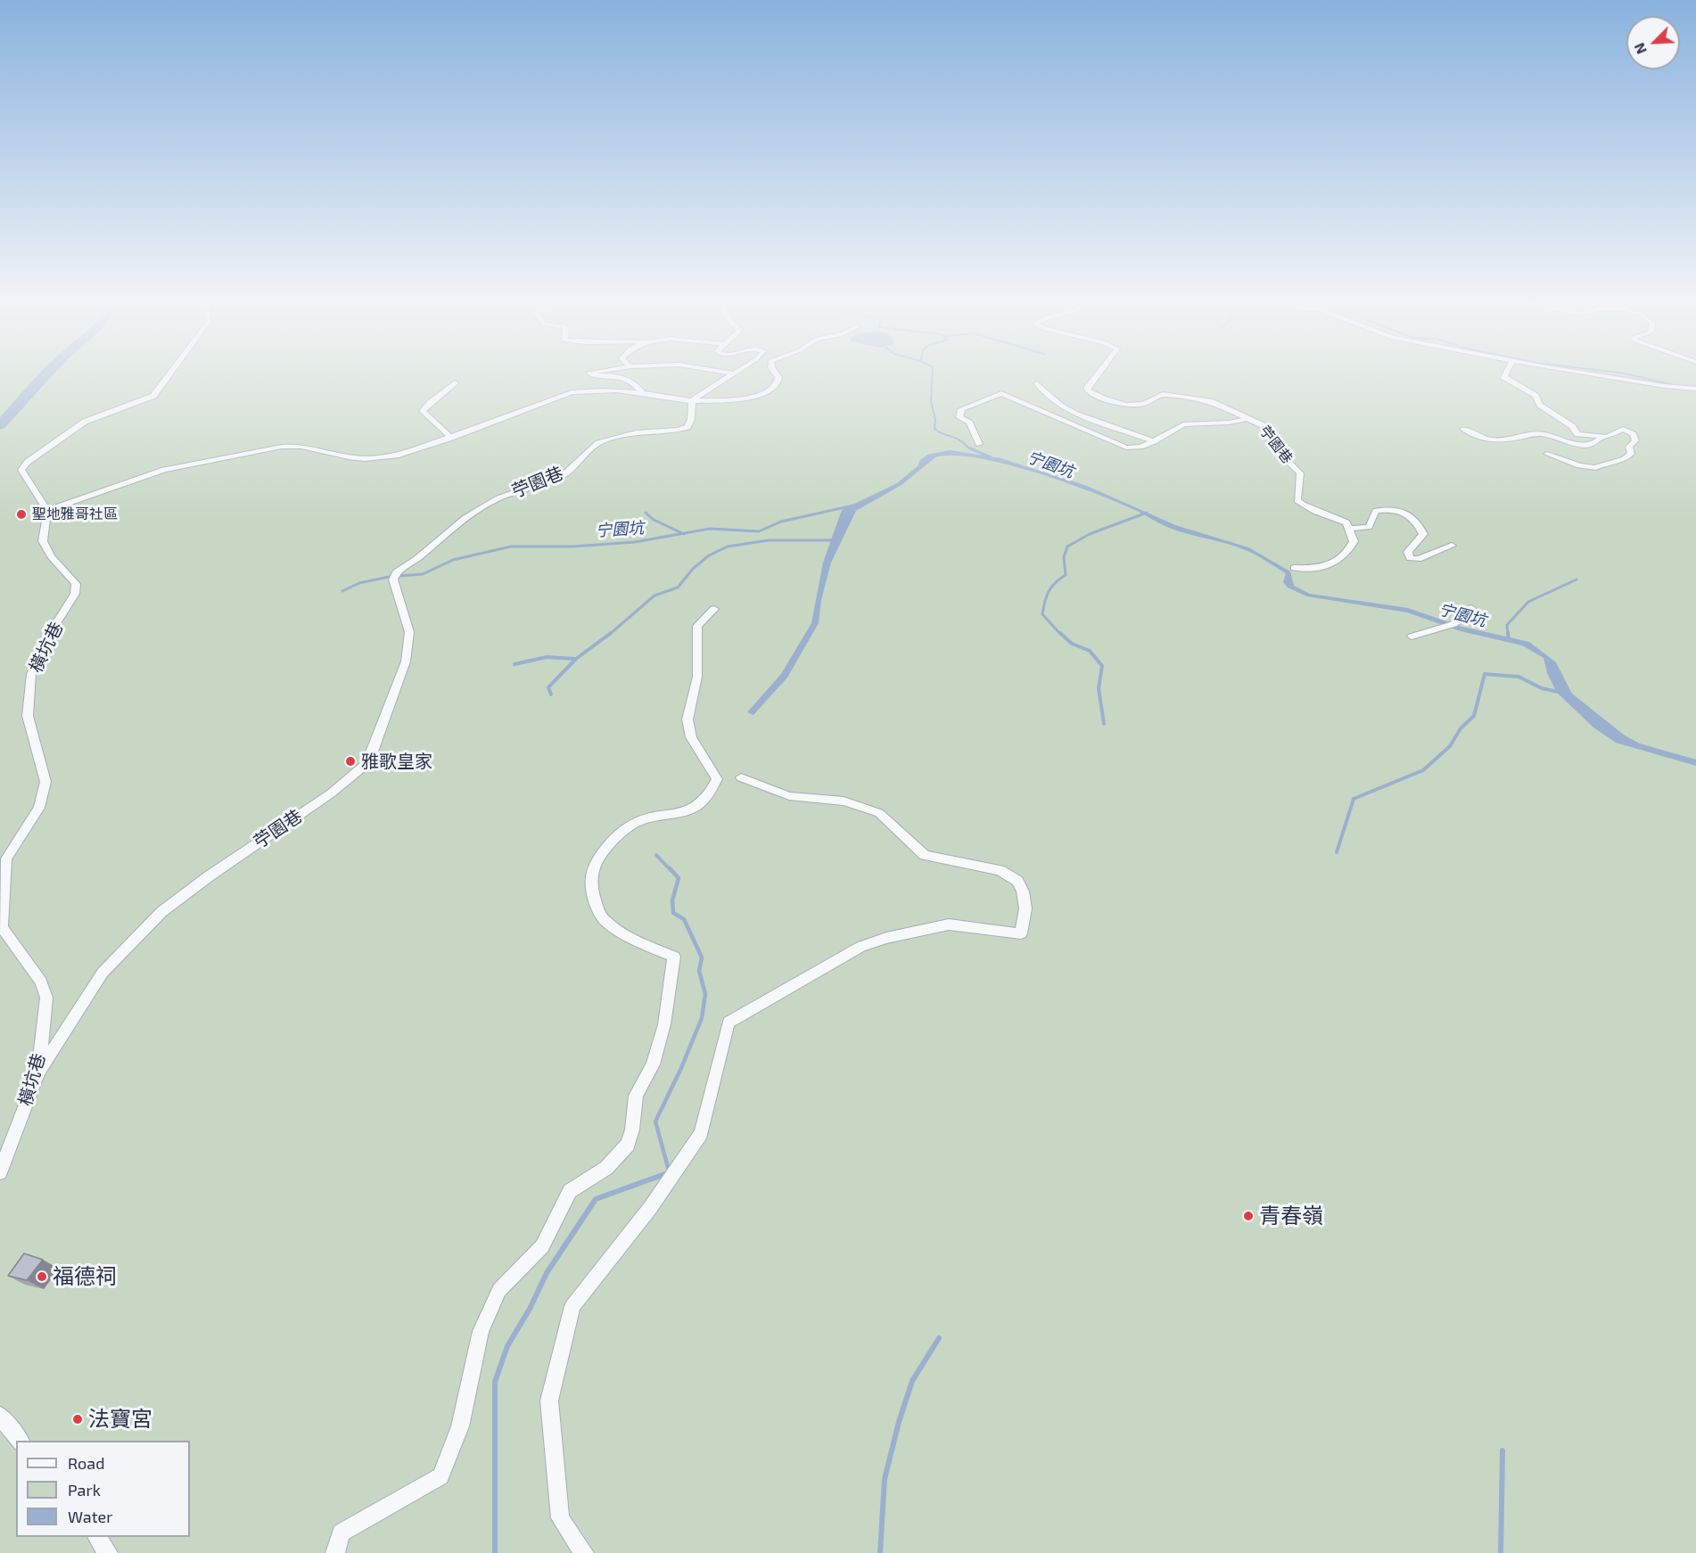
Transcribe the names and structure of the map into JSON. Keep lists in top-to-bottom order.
{
  "streets": {
    "street": ["苧園巷", "橫坑巷"]
  },
  "crossings": [
    ["苧園巷", "橫坑巷"]
  ],
  "water": ["宁園坑"],
  "places": [
    "聖地雅哥社區",
    "雅歌皇家",
    "青春嶺",
    "福德祠",
    "法寶宮"
  ],
  "legend": ["Road", "Park", "Water"],
  "north": "bottom left"
}
